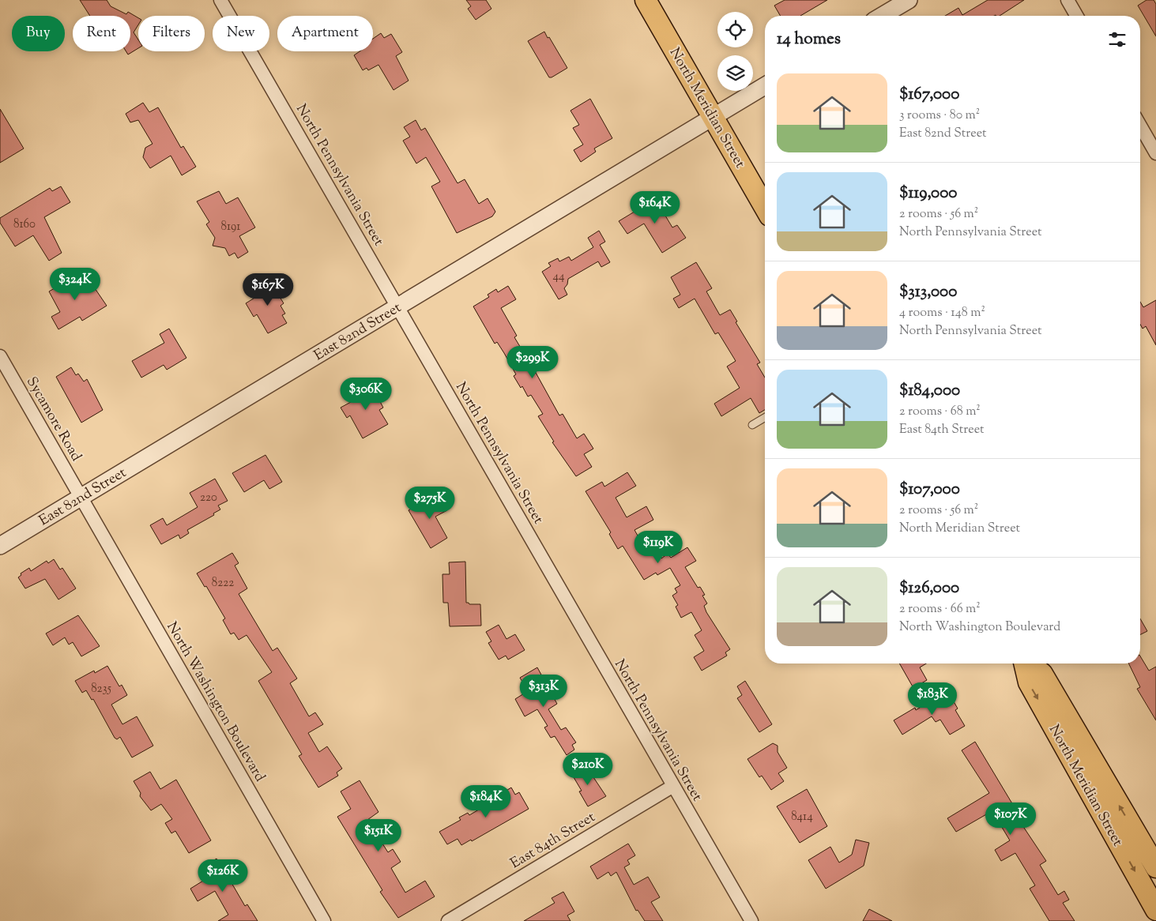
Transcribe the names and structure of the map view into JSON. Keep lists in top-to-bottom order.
{
  "streets": {
    "main road": ["North Meridian Street"],
    "street": [
      "North Pennsylvania Street",
      "East 82nd Street",
      "Sycamore Road",
      "North Washington Boulevard",
      "East 84th Street"
    ]
  },
  "crossings": [
    ["North Meridian Street", "East 82nd Street"],
    ["North Pennsylvania Street", "East 82nd Street"],
    ["North Pennsylvania Street", "East 84th Street"],
    ["East 82nd Street", "Sycamore Road"],
    ["East 82nd Street", "North Washington Boulevard"],
    ["Sycamore Road", "North Washington Boulevard"]
  ],
  "house_numbers": [
    "8160",
    "8191",
    "44",
    "220",
    "8222",
    "8235",
    "8414"
  ],
  "page": {
    "chip": [
      "Buy",
      "Rent",
      "Filters",
      "New",
      "Apartment"
    ],
    "heading": "14 homes",
    "list": [
      {
        "name": "$167,000",
        "note": "3 rooms · 80 m² · East 82nd Street"
      },
      {
        "name": "$119,000",
        "note": "2 rooms · 56 m² · North Pennsylvania Street"
      },
      {
        "name": "$313,000",
        "note": "4 rooms · 148 m² · North Pennsylvania Street"
      },
      {
        "name": "$184,000",
        "note": "2 rooms · 68 m² · East 84th Street"
      },
      {
        "name": "$107,000",
        "note": "2 rooms · 56 m² · North Meridian Street"
      },
      {
        "name": "$126,000",
        "note": "2 rooms · 66 m² · North Washington Boulevard"
      }
    ],
    "price": [
      "$164K",
      "$324K",
      "$167K",
      "$299K",
      "$306K",
      "$275K",
      "$119K",
      "$313K",
      "$183K",
      "$210K",
      "$184K",
      "$107K",
      "$151K",
      "$126K"
    ]
  }
}
